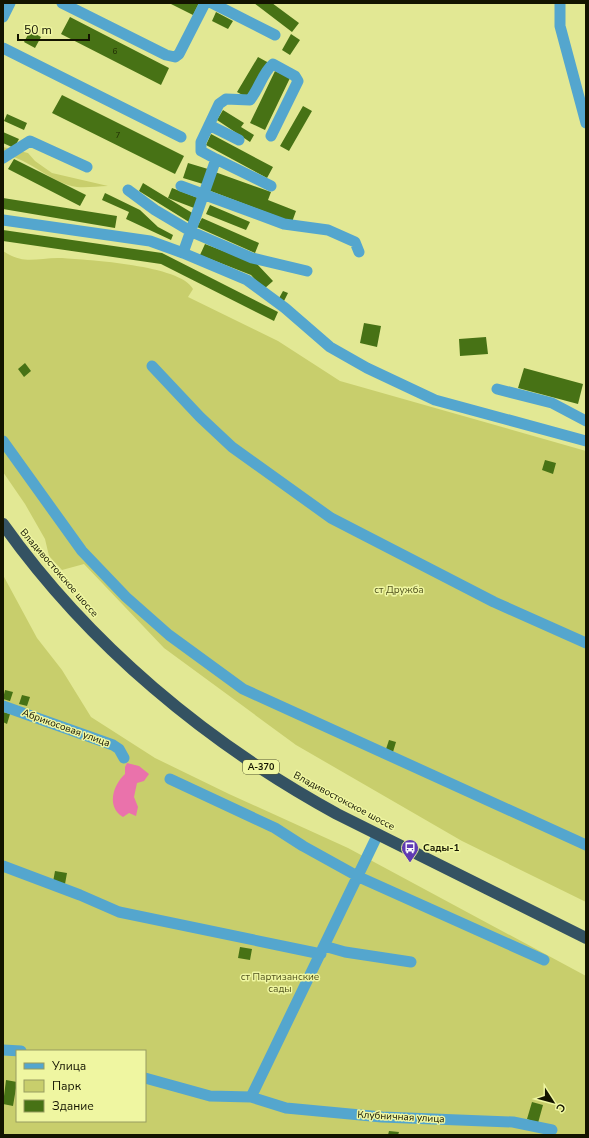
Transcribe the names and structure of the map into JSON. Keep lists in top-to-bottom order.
{
  "streets": {
    "highway": ["Владивостокское шоссе", "А-370"],
    "street": ["Абрикосовая улица", "Клубничная улица"]
  },
  "parks": ["ст Дружба", "ст Партизанские сады"],
  "places": {
    "bus stop": ["Сады-1"]
  },
  "house_numbers": ["6", "7"],
  "legend": ["Улица", "Парк", "Здание"],
  "scale_bar": "50 m",
  "north": "bottom right"
}
